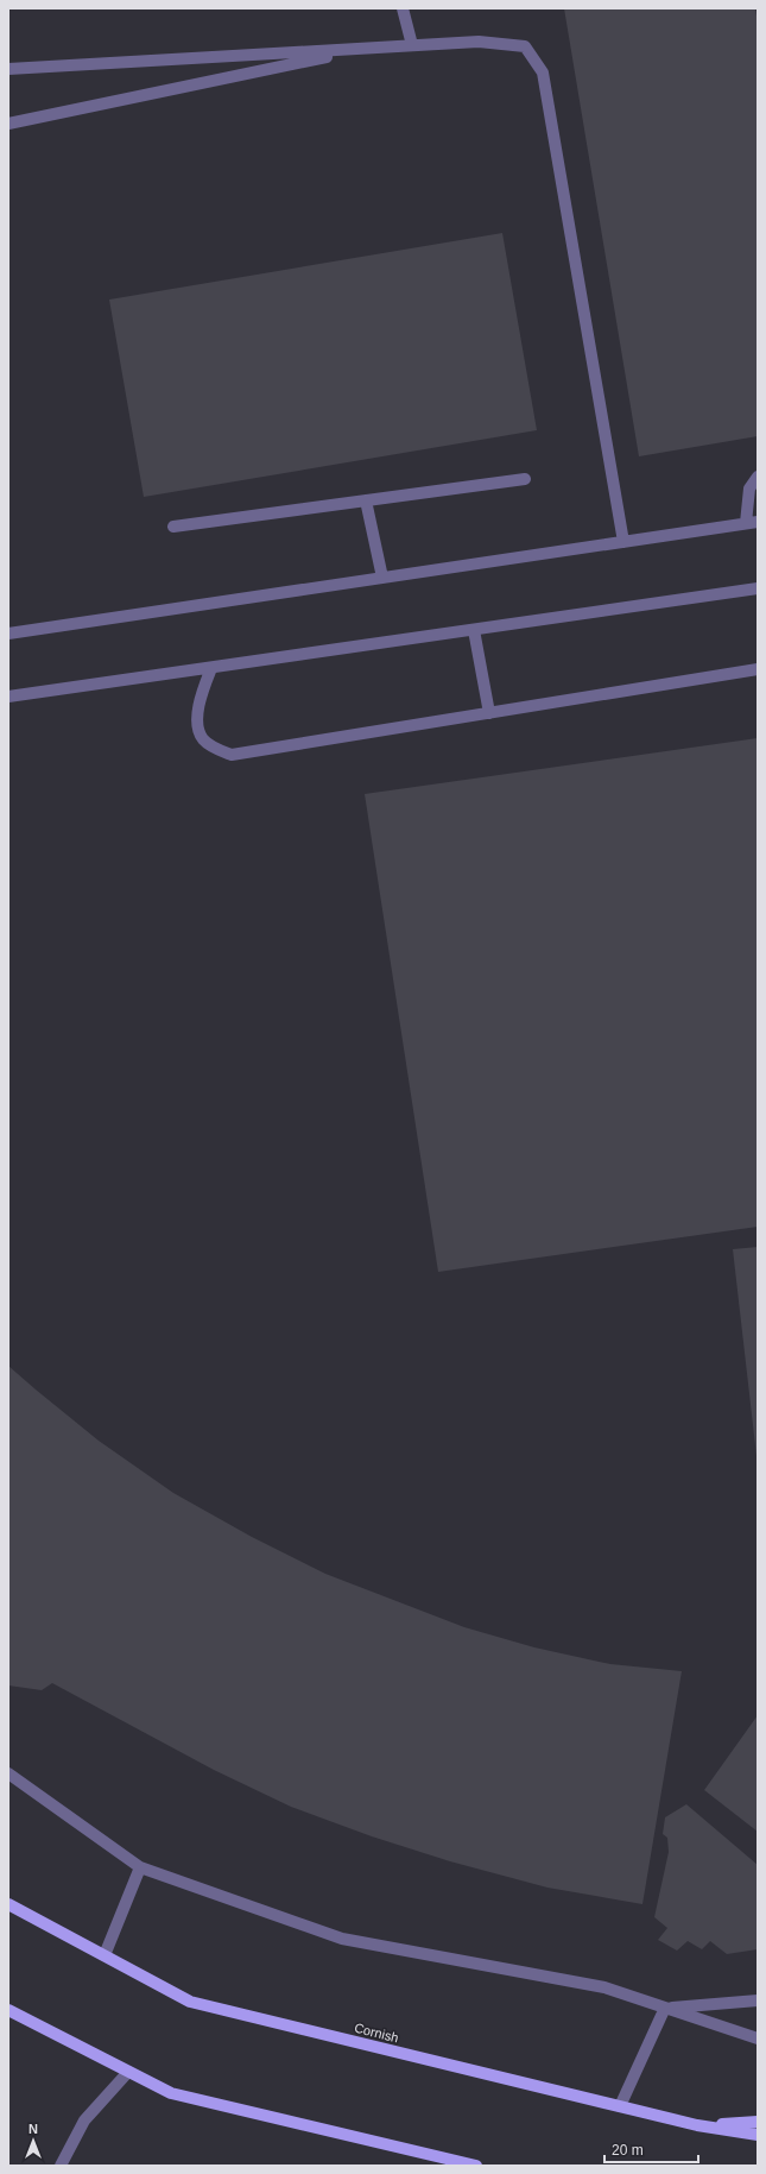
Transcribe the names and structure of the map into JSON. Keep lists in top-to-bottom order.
{
  "streets": {
    "main road": ["Cornish"]
  },
  "scale_bar": "20 m",
  "north": "top"
}
